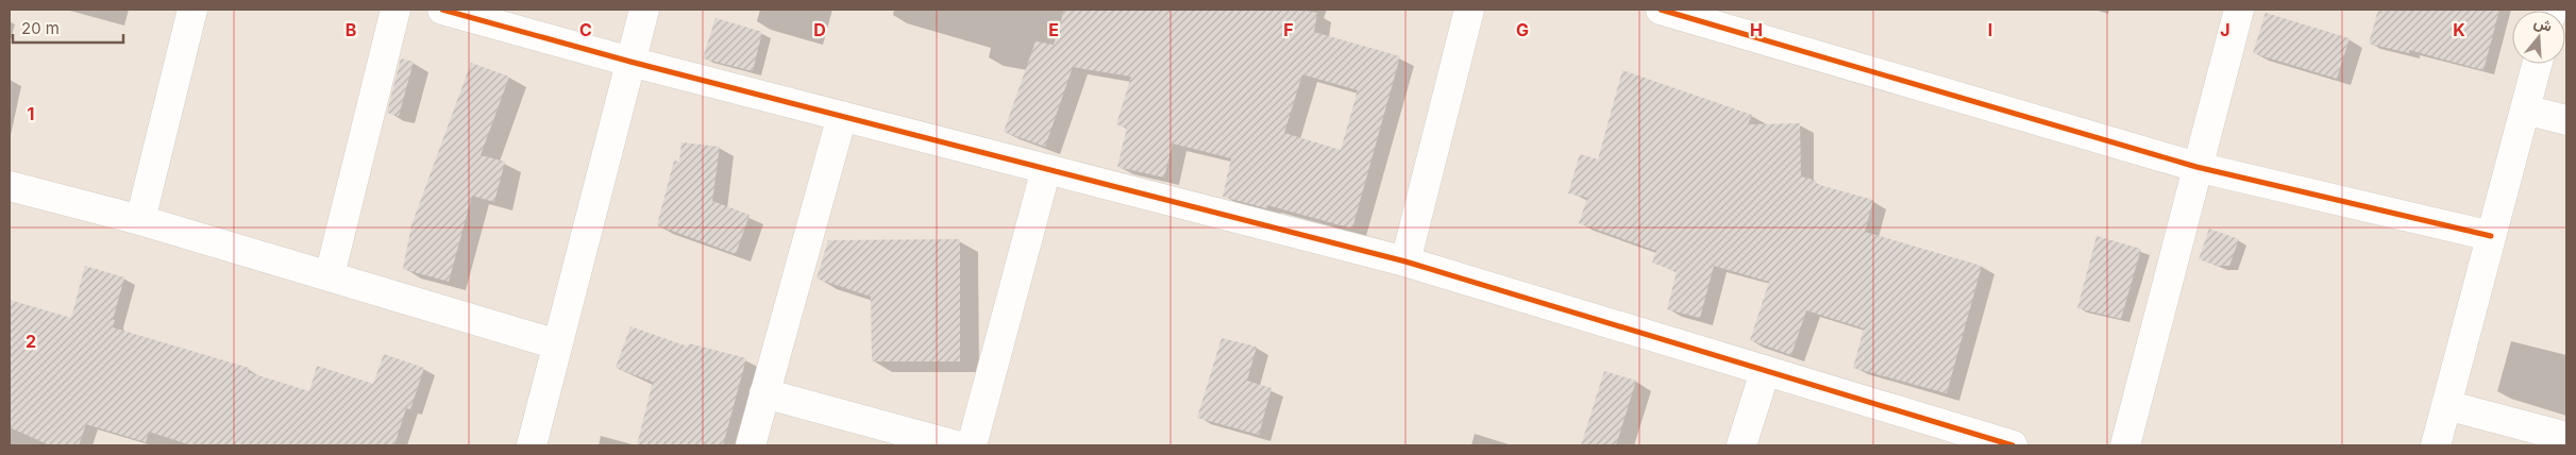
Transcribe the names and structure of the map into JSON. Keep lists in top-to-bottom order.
{
  "scale_bar": "20 m",
  "north": "top",
  "grid": {
    "columns": [
      "B",
      "C",
      "D",
      "E",
      "F",
      "G",
      "H",
      "I",
      "J",
      "K"
    ],
    "rows": ["1", "2"]
  }
}
